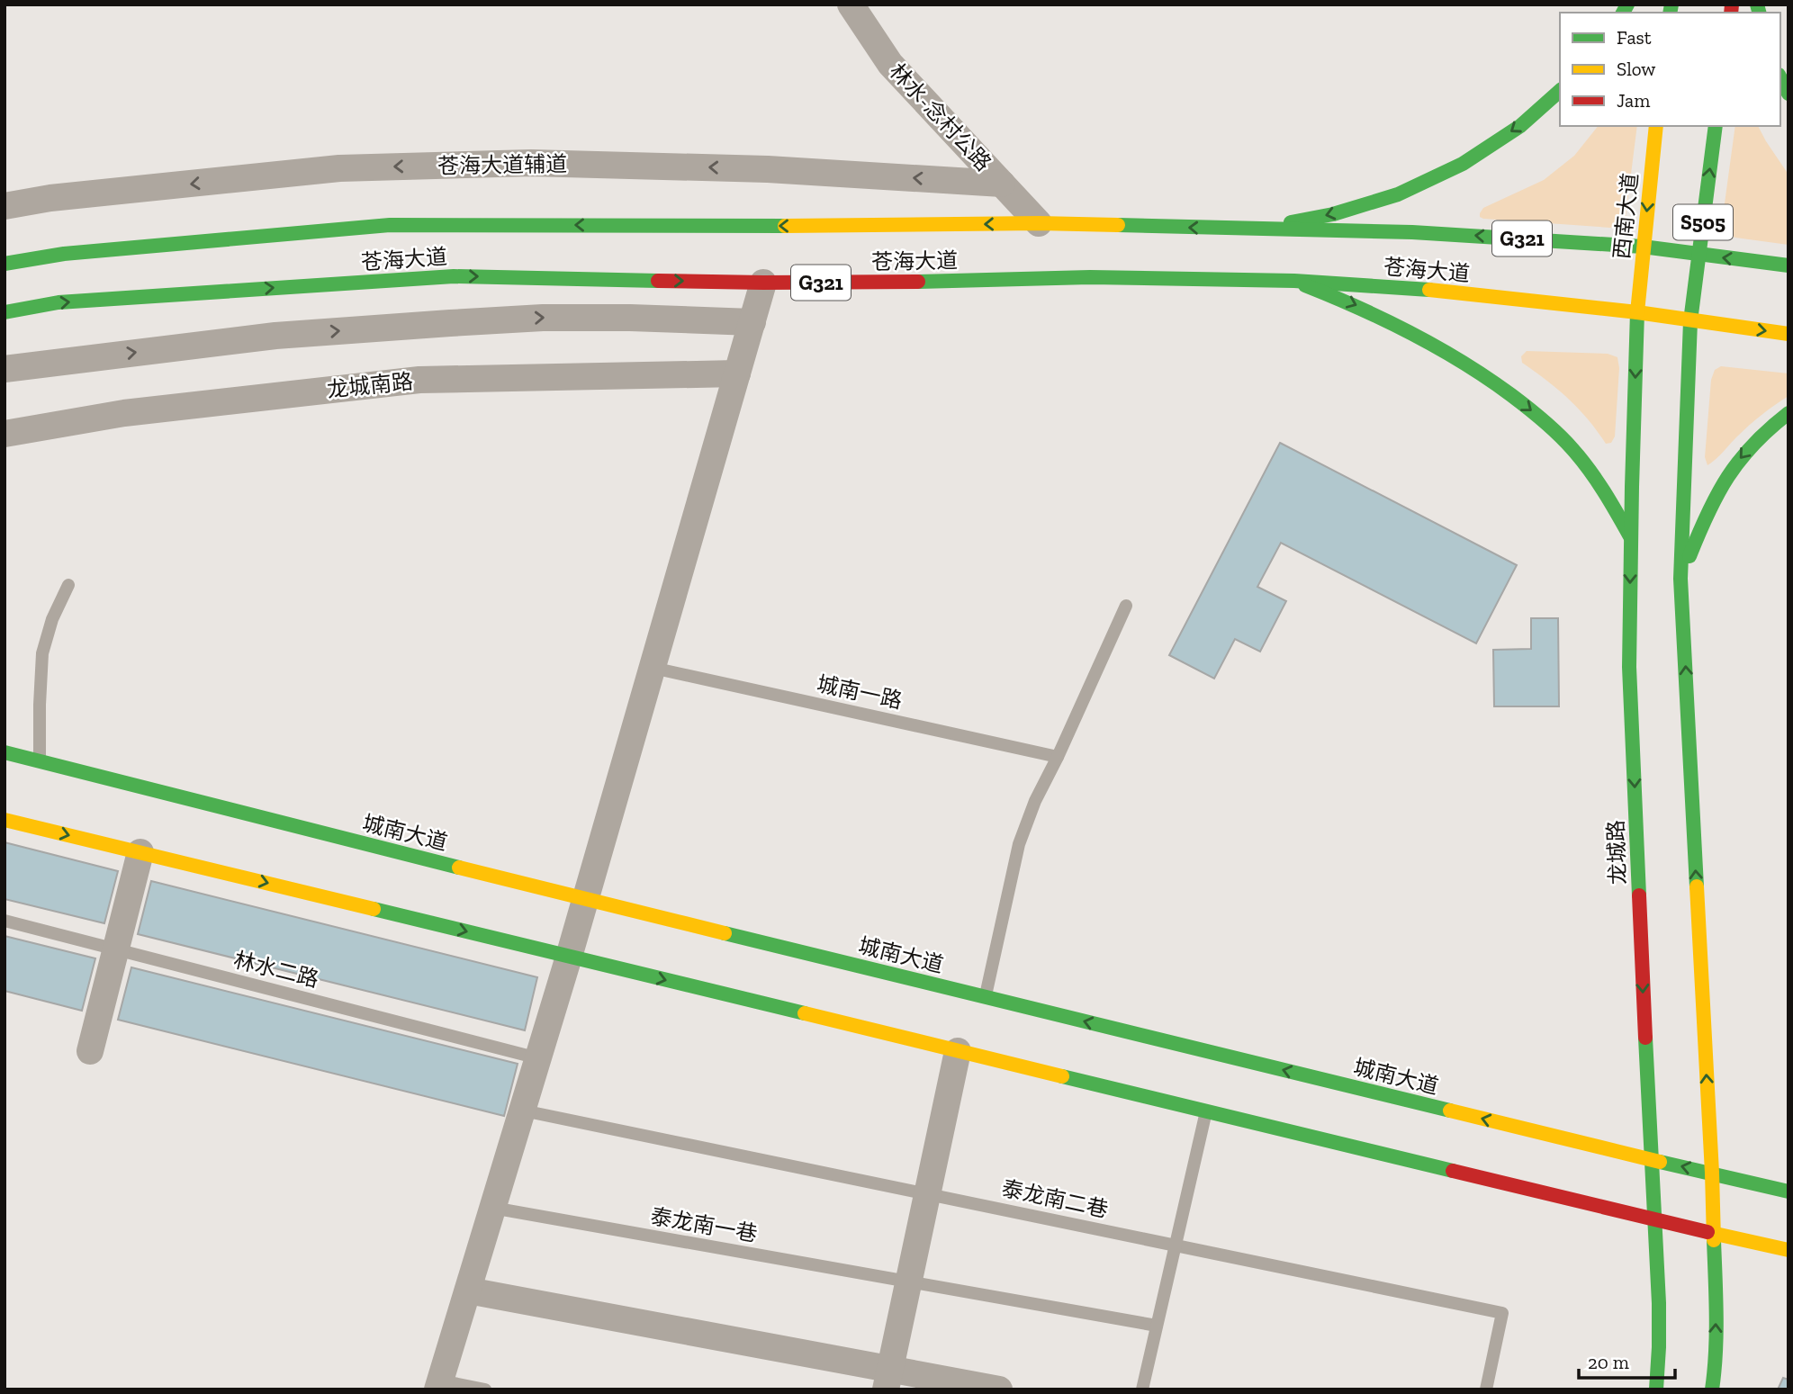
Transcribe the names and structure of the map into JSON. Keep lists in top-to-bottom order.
{
  "streets": {
    "main road": [
      "西南大道",
      "S505",
      "G321",
      "苍海大道",
      "城南大道",
      "龙城路"
    ],
    "street": ["林水-念村公路", "苍海大道辅道", "龙城南路"],
    "lane": [
      "城南一路",
      "林水二路",
      "泰龙南二巷",
      "泰龙南一巷"
    ]
  },
  "crossings": [
    ["林水-念村公路", "苍海大道辅道"],
    ["林水-念村公路", "苍海大道"],
    ["西南大道", "G321"],
    ["西南大道", "苍海大道"],
    ["西南大道", "龙城路"],
    ["S505", "G321"],
    ["S505", "苍海大道"],
    ["G321", "苍海大道"],
    ["苍海大道", "龙城路"],
    ["城南大道", "龙城路"]
  ],
  "legend": ["Fast", "Slow", "Jam"],
  "scale_bar": "20 m"
}
